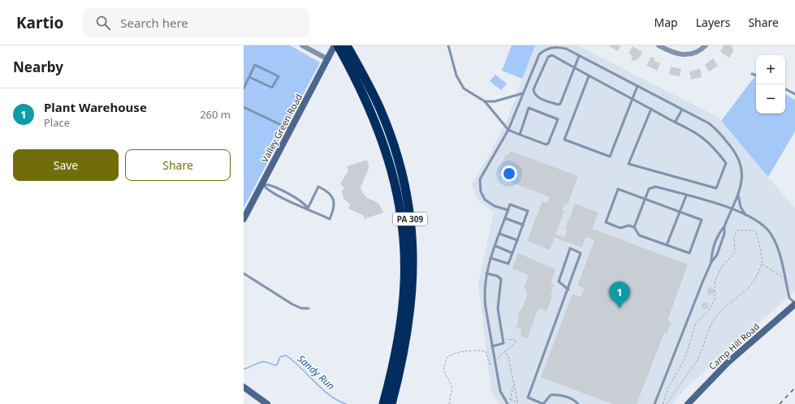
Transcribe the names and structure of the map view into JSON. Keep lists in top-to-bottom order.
{
  "streets": {
    "highway": ["PA 309"],
    "street": ["Valley Green Road", "Camp Hill Road"]
  },
  "crossings": [
    ["Valley Green Road", "PA 309"]
  ],
  "water": ["Sandy Run"],
  "page": {
    "header": "Kartio",
    "search": "Search here",
    "nav": ["Map", "Layers", "Share"],
    "heading": "Nearby",
    "map_buttons": ["+", "−"],
    "list": [
      {
        "mark": "1",
        "name": "Plant Warehouse",
        "note": "Place",
        "value": "260 m"
      }
    ],
    "buttons": ["Save", "Share"],
    "pins": "1"
  }
}
